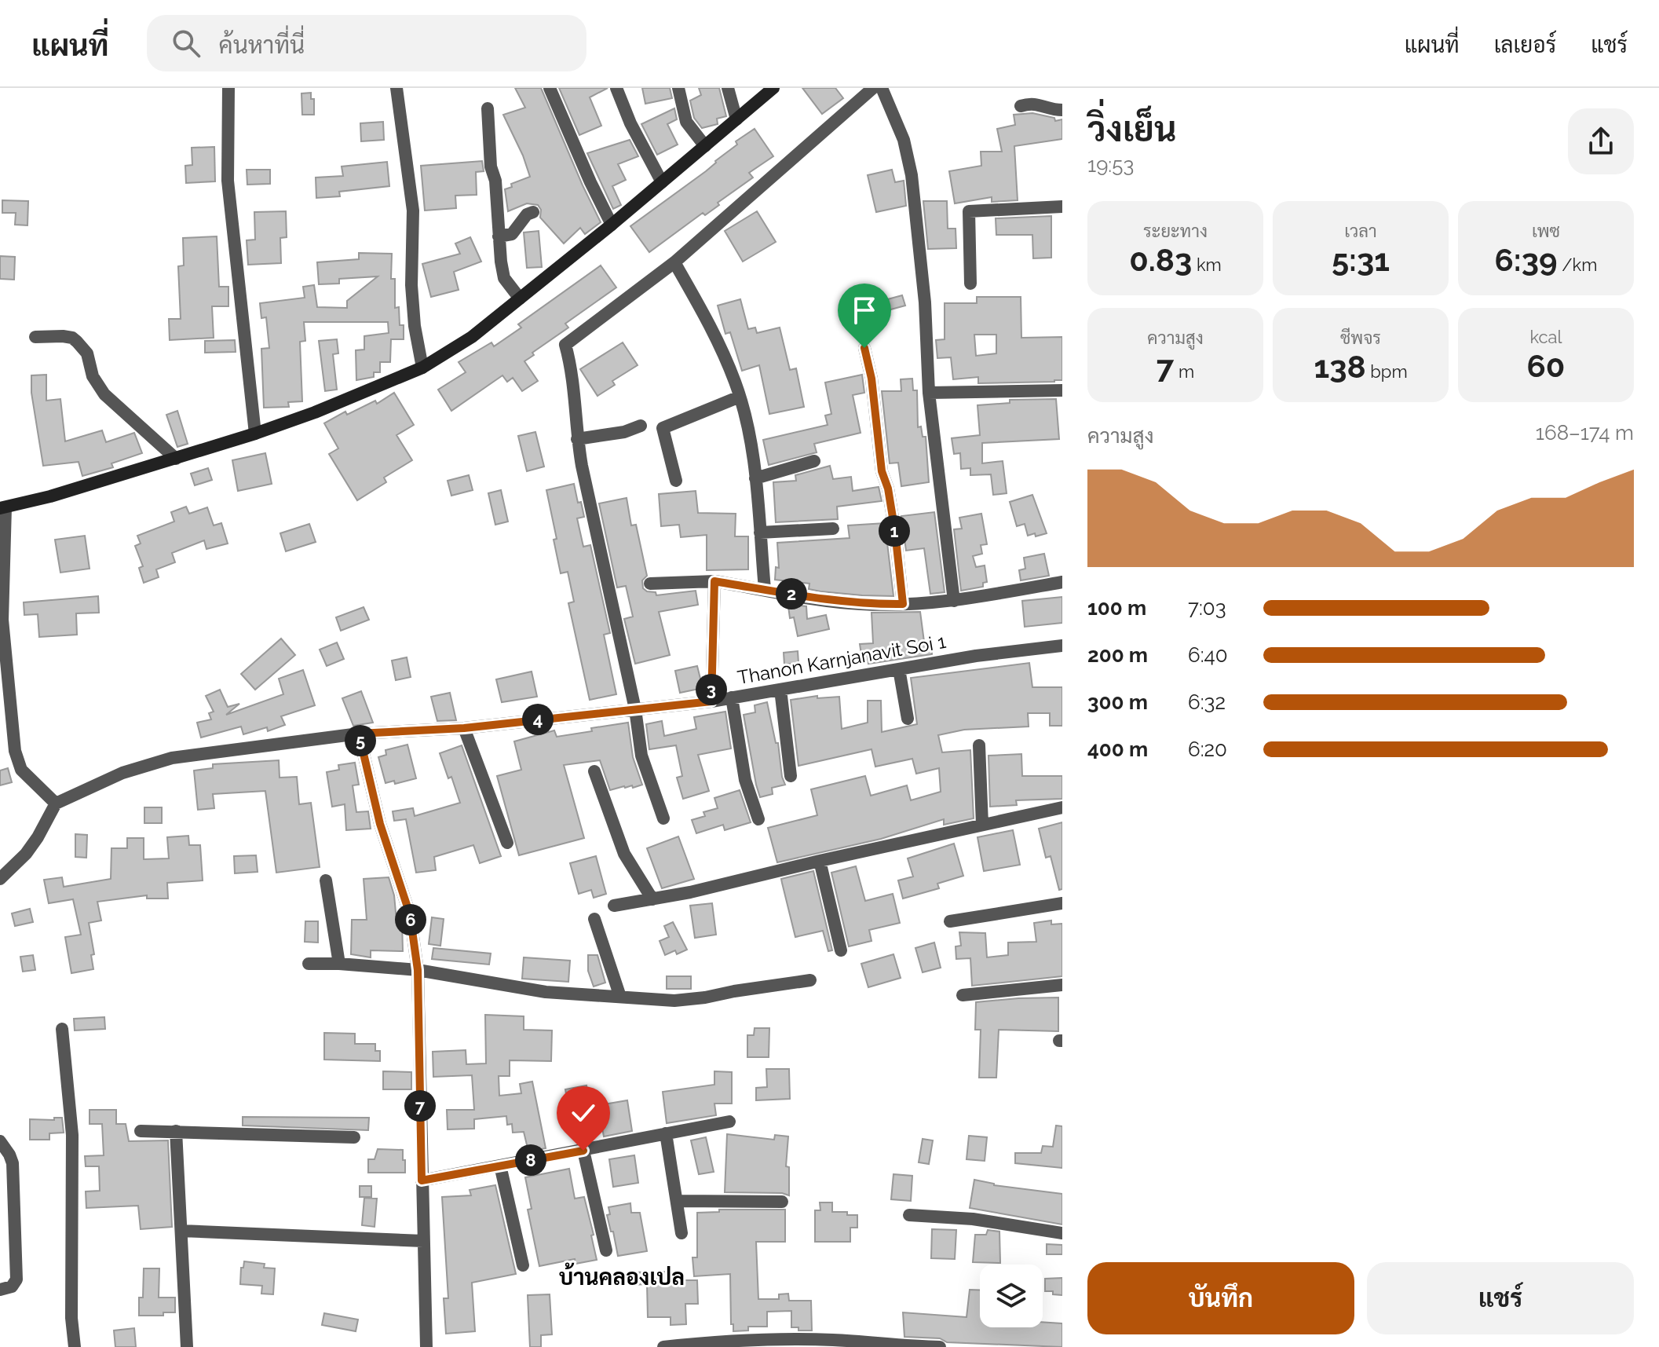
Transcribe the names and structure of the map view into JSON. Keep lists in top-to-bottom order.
{
  "streets": {
    "street": ["Thanon Karnjanavit Soi 1"]
  },
  "districts": ["บ้านคลองเปล"],
  "page": {
    "header": "แผนที่",
    "search": "ค้นหาที่นี่",
    "nav": ["แผนที่", "เลเยอร์", "แชร์"],
    "heading": ["วิ่งเย็น", "19:53"],
    "stats": [
      ["ระยะทาง", "0.83 km"],
      ["เวลา", "5:31"],
      ["เพซ", "6:39 /km"],
      ["ความสูง", "7 m"],
      ["ชีพจร", "138 bpm"],
      ["kcal", "60"]
    ],
    "chart": ["ความสูง", "168–174 m"],
    "pins": [
      "1",
      "2",
      "3",
      "4",
      "5",
      "6",
      "7",
      "8"
    ],
    "list": [
      {
        "name": "100 m",
        "note": "7:03"
      },
      {
        "name": "200 m",
        "note": "6:40"
      },
      {
        "name": "300 m",
        "note": "6:32"
      },
      {
        "name": "400 m",
        "note": "6:20"
      }
    ],
    "buttons": ["บันทึก", "แชร์"]
  }
}
